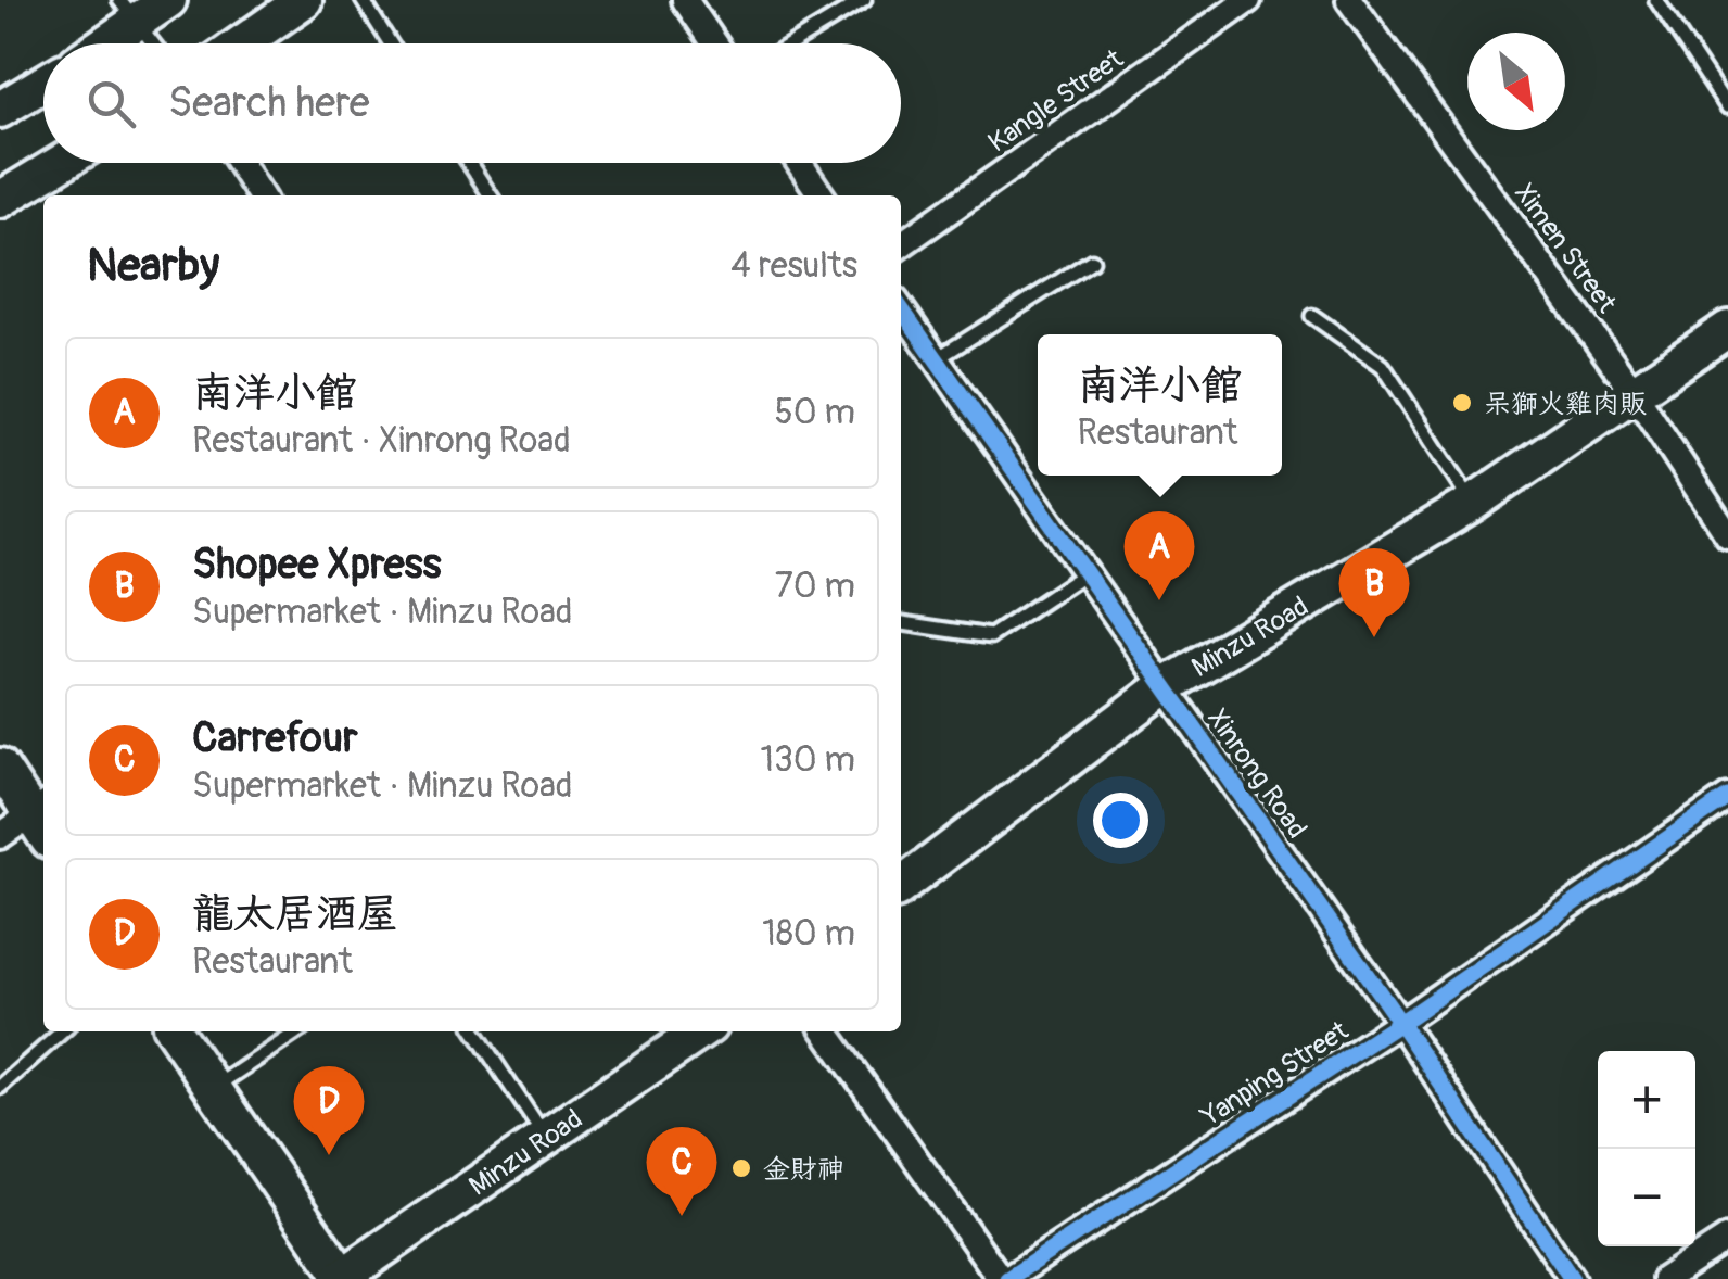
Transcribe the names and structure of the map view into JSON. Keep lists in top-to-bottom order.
{
  "streets": {
    "main road": ["Minzu Road"],
    "street": [
      "Kangle Street",
      "Ximen Street",
      "Xinrong Road",
      "Yanping Street"
    ]
  },
  "crossings": [
    ["Ximen Street", "Minzu Road"],
    ["Minzu Road", "Xinrong Road"],
    ["Xinrong Road", "Yanping Street"]
  ],
  "places": ["呆獅火雞肉販", "金財神"],
  "north": "bottom right",
  "page": {
    "search": "Search here",
    "heading": ["Nearby", "4 results"],
    "popup": ["南洋小館", "Restaurant"],
    "list": [
      {
        "mark": "A",
        "name": "南洋小館",
        "note": "Restaurant · Xinrong Road",
        "value": "50 m"
      },
      {
        "mark": "B",
        "name": "Shopee Xpress",
        "note": "Supermarket · Minzu Road",
        "value": "70 m"
      },
      {
        "mark": "C",
        "name": "Carrefour",
        "note": "Supermarket · Minzu Road",
        "value": "130 m"
      },
      {
        "mark": "D",
        "name": "龍太居酒屋",
        "note": "Restaurant",
        "value": "180 m"
      }
    ],
    "pins": [
      "A",
      "B",
      "D",
      "C"
    ],
    "map_buttons": ["+", "−"]
  }
}
